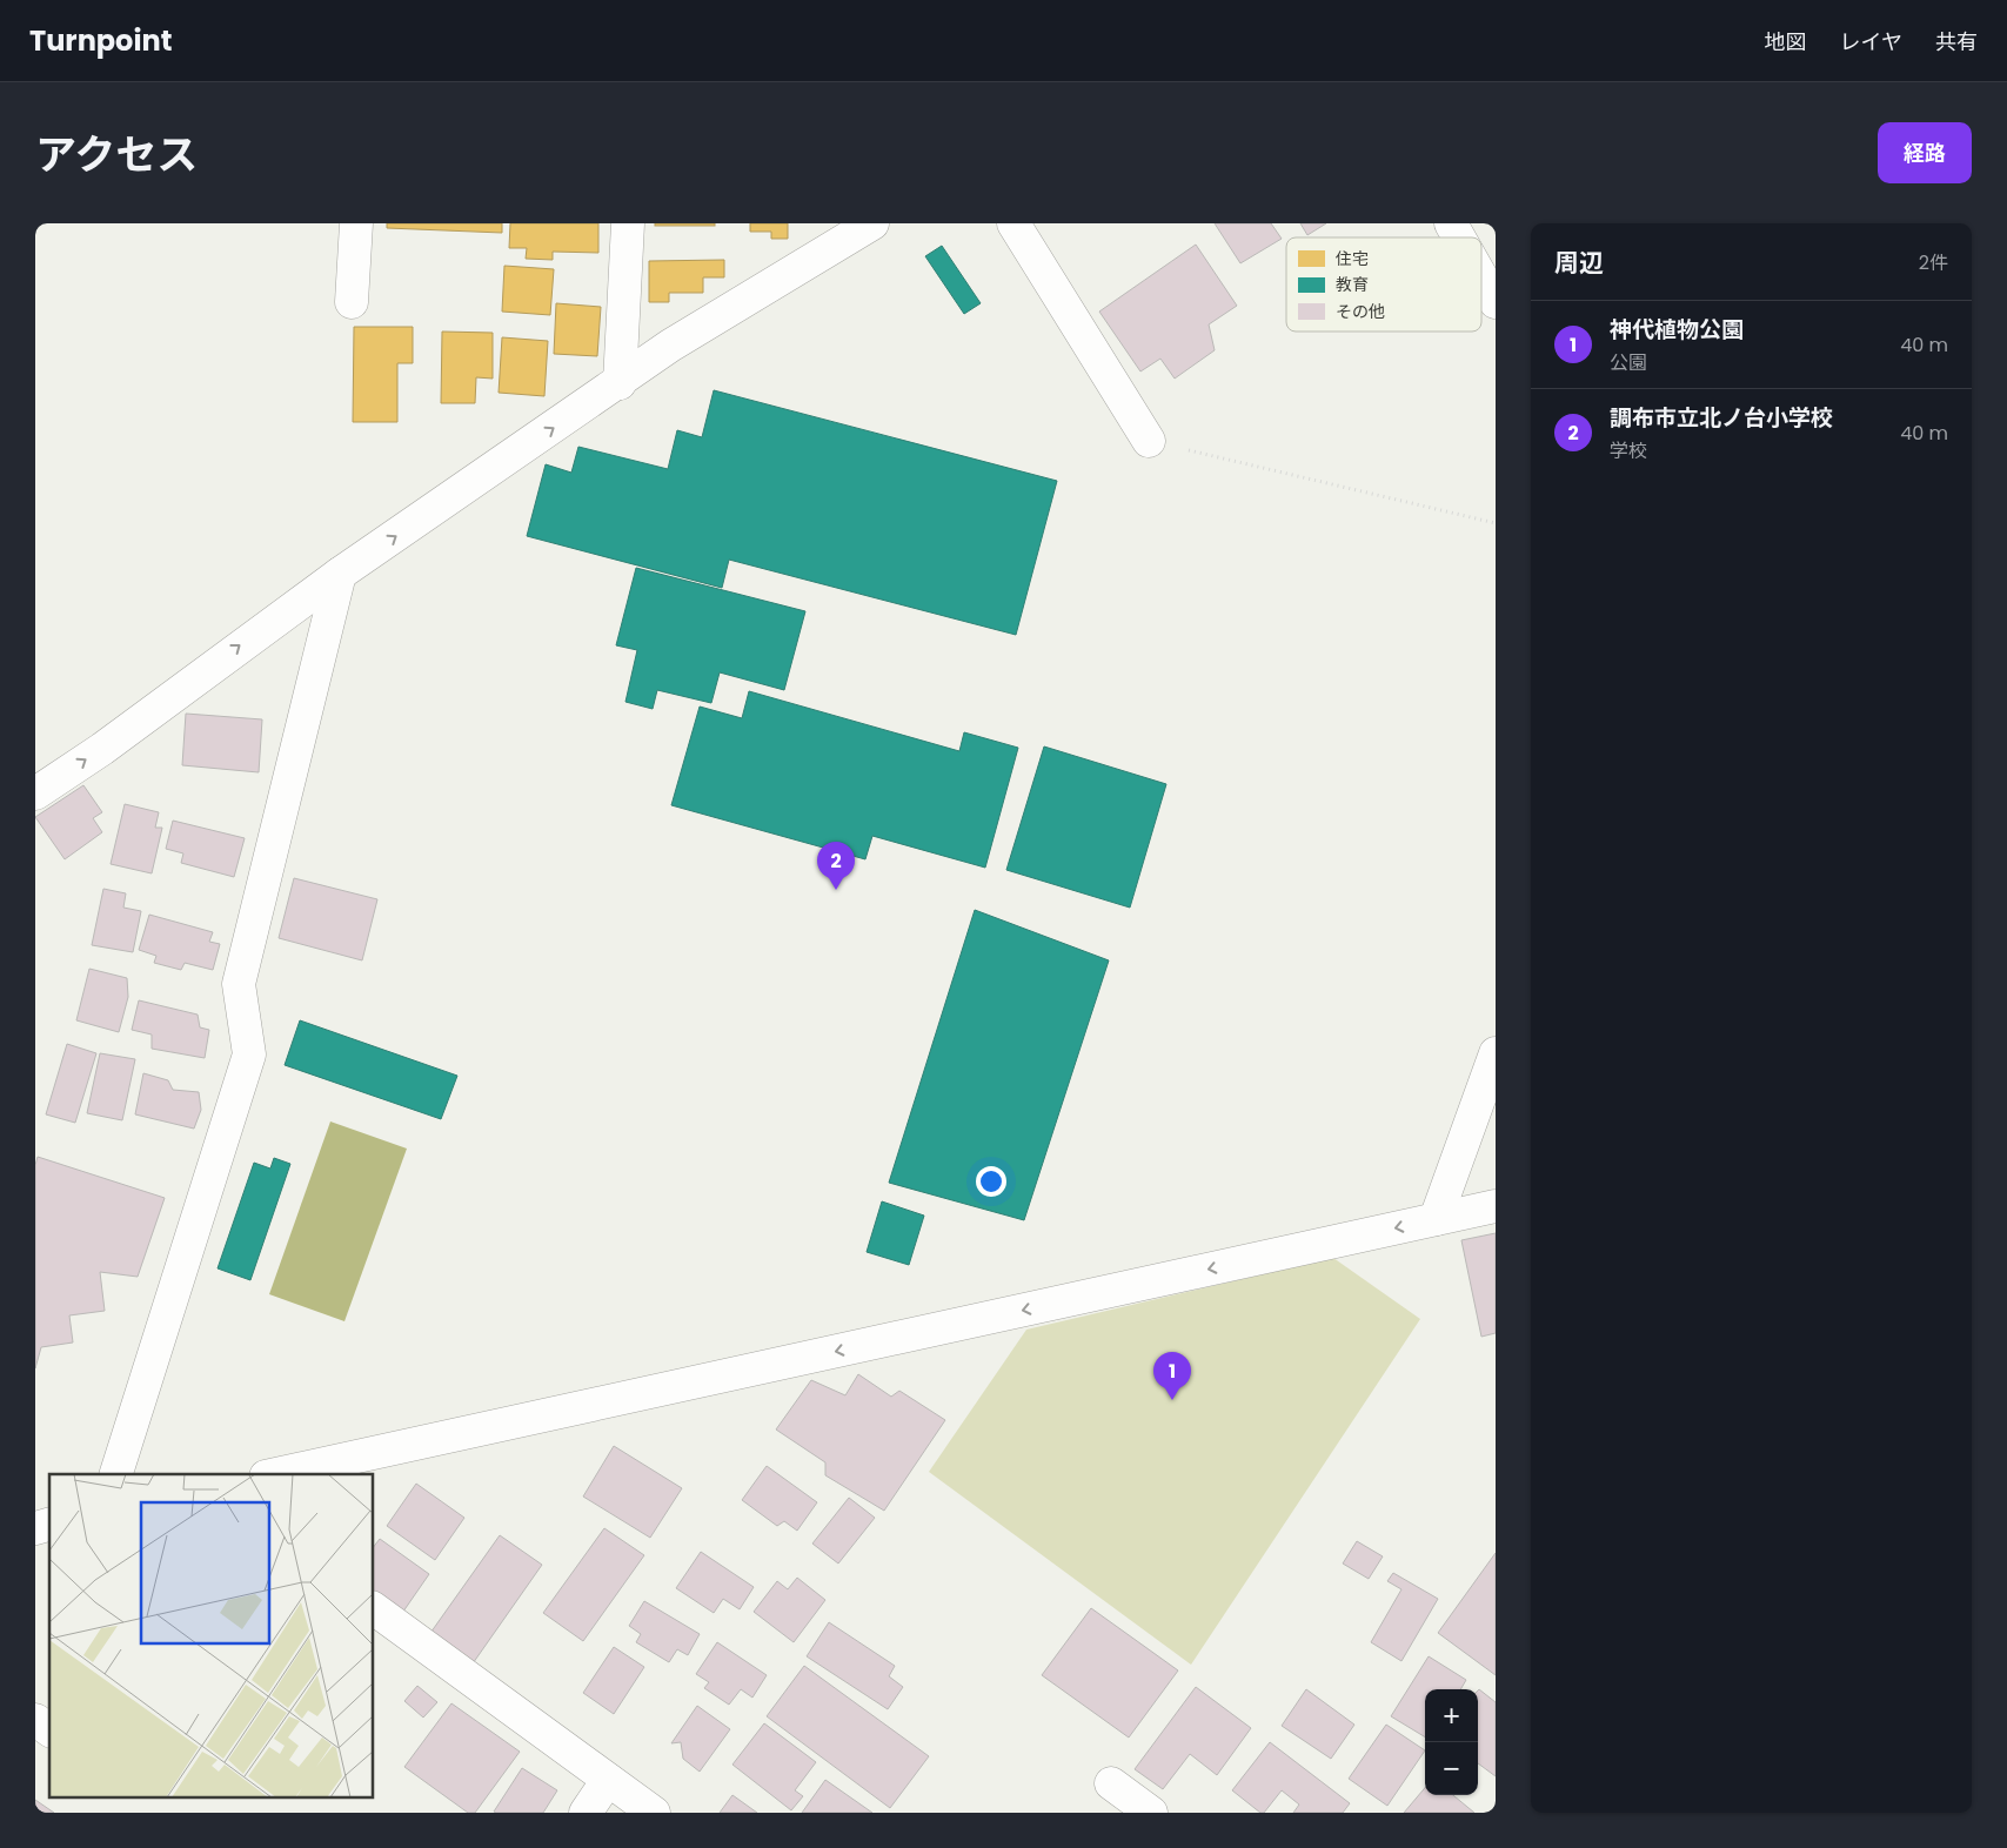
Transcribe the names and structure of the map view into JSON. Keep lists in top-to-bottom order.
{
  "legend": ["住宅", "教育", "その他"],
  "page": {
    "header": "Turnpoint",
    "nav": ["地図", "レイヤ", "共有"],
    "title": "アクセス",
    "buttons": "経路",
    "heading": ["周辺", "2件"],
    "list": [
      {
        "mark": "1",
        "name": "神代植物公園",
        "note": "公園",
        "value": "40 m"
      },
      {
        "mark": "2",
        "name": "調布市立北ノ台小学校",
        "note": "学校",
        "value": "40 m"
      }
    ],
    "pins": ["2", "1"],
    "map_buttons": ["+", "−"]
  }
}
